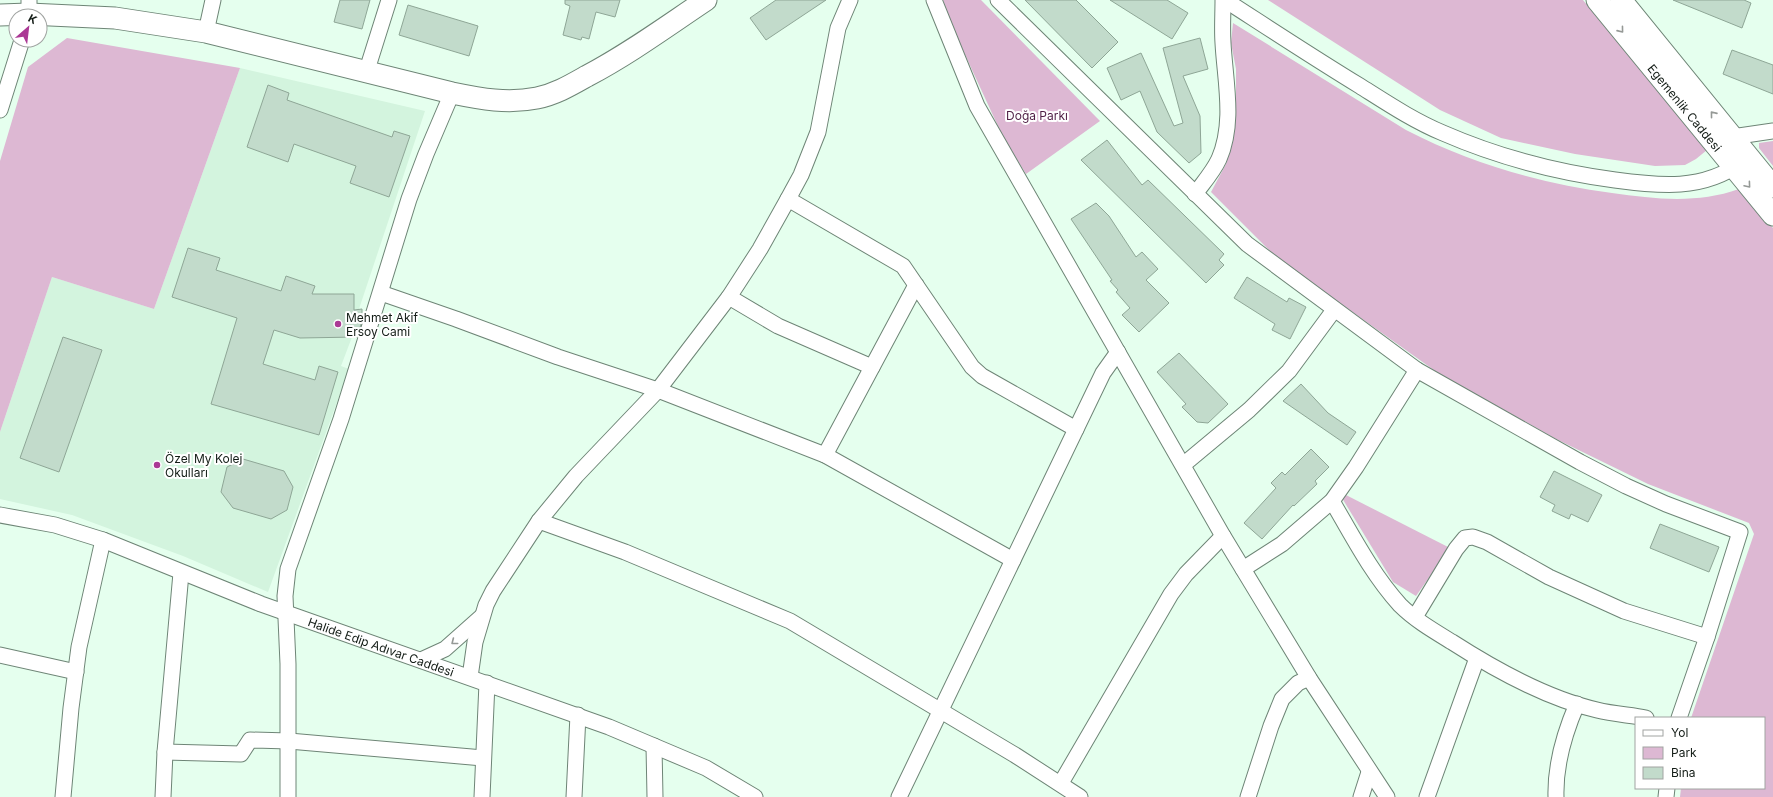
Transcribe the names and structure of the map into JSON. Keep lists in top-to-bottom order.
{
  "streets": {
    "street": ["Egemenlik Caddesi", "Halide Edip Adıvar Caddesi"]
  },
  "parks": ["Doğa Parkı"],
  "places": ["Mehmet Akif Ersoy Cami", "Özel My Kolej Okulları"],
  "legend": ["Yol", "Park", "Bina"],
  "north": "top right"
}
